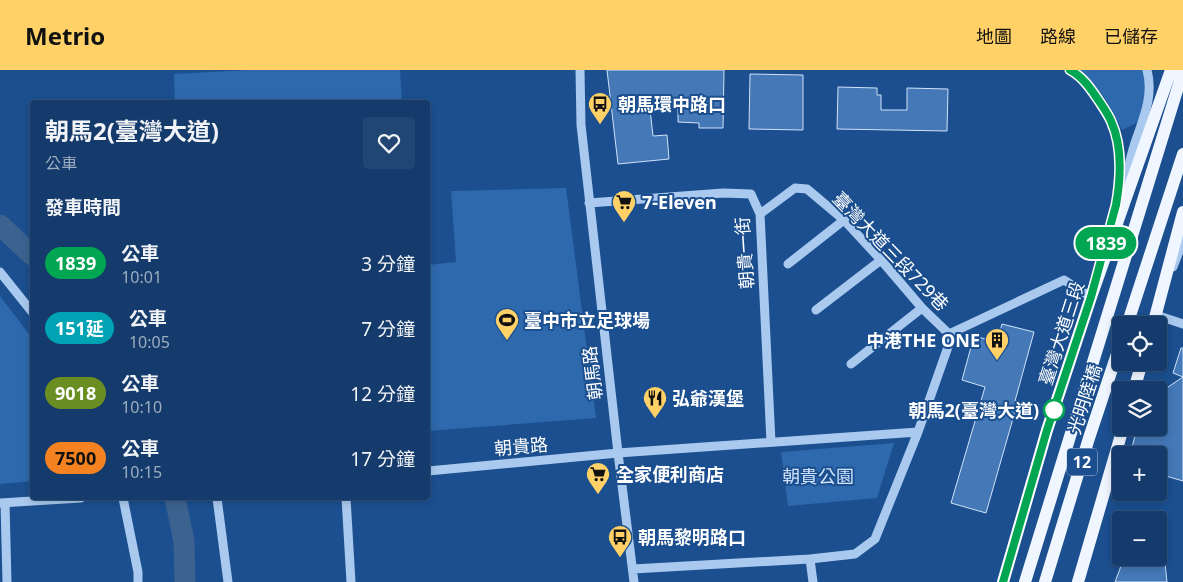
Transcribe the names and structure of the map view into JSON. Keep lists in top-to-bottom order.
{
  "streets": {
    "main road": ["臺灣大道三段", "光明陸橋", "12"],
    "street": [
      "臺灣大道三段729巷",
      "朝貴一街",
      "朝馬路",
      "朝貴路"
    ]
  },
  "crossings": [
    ["臺灣大道三段729巷", "朝貴一街"],
    ["臺灣大道三段729巷", "臺灣大道三段"],
    ["朝貴一街", "朝馬路"],
    ["朝馬路", "朝貴路"]
  ],
  "parks": ["朝貴公園"],
  "places": {
    "bus stop": ["朝馬環中路口", "朝馬黎明路口"],
    "supermarket": ["7-Eleven", "全家便利商店"],
    "sports": ["臺中市立足球場"],
    "building": ["中港THE ONE"],
    "other": ["朝馬2(臺灣大道)"],
    "restaurant": ["弘爺漢堡"]
  },
  "lines": ["bus line 1839"],
  "page": {
    "header": "Metrio",
    "nav": ["地圖", "路線", "已儲存"],
    "on_map": "1839",
    "heading": [
      ["朝馬2(臺灣大道)", "公車"],
      "發車時間"
    ],
    "list": [
      {
        "mark": "1839",
        "name": "公車",
        "note": "10:01",
        "value": "3 分鐘"
      },
      {
        "mark": "151延",
        "name": "公車",
        "note": "10:05",
        "value": "7 分鐘"
      },
      {
        "mark": "9018",
        "name": "公車",
        "note": "10:10",
        "value": "12 分鐘"
      },
      {
        "mark": "7500",
        "name": "公車",
        "note": "10:15",
        "value": "17 分鐘"
      }
    ],
    "map_buttons": ["+", "−"]
  }
}
